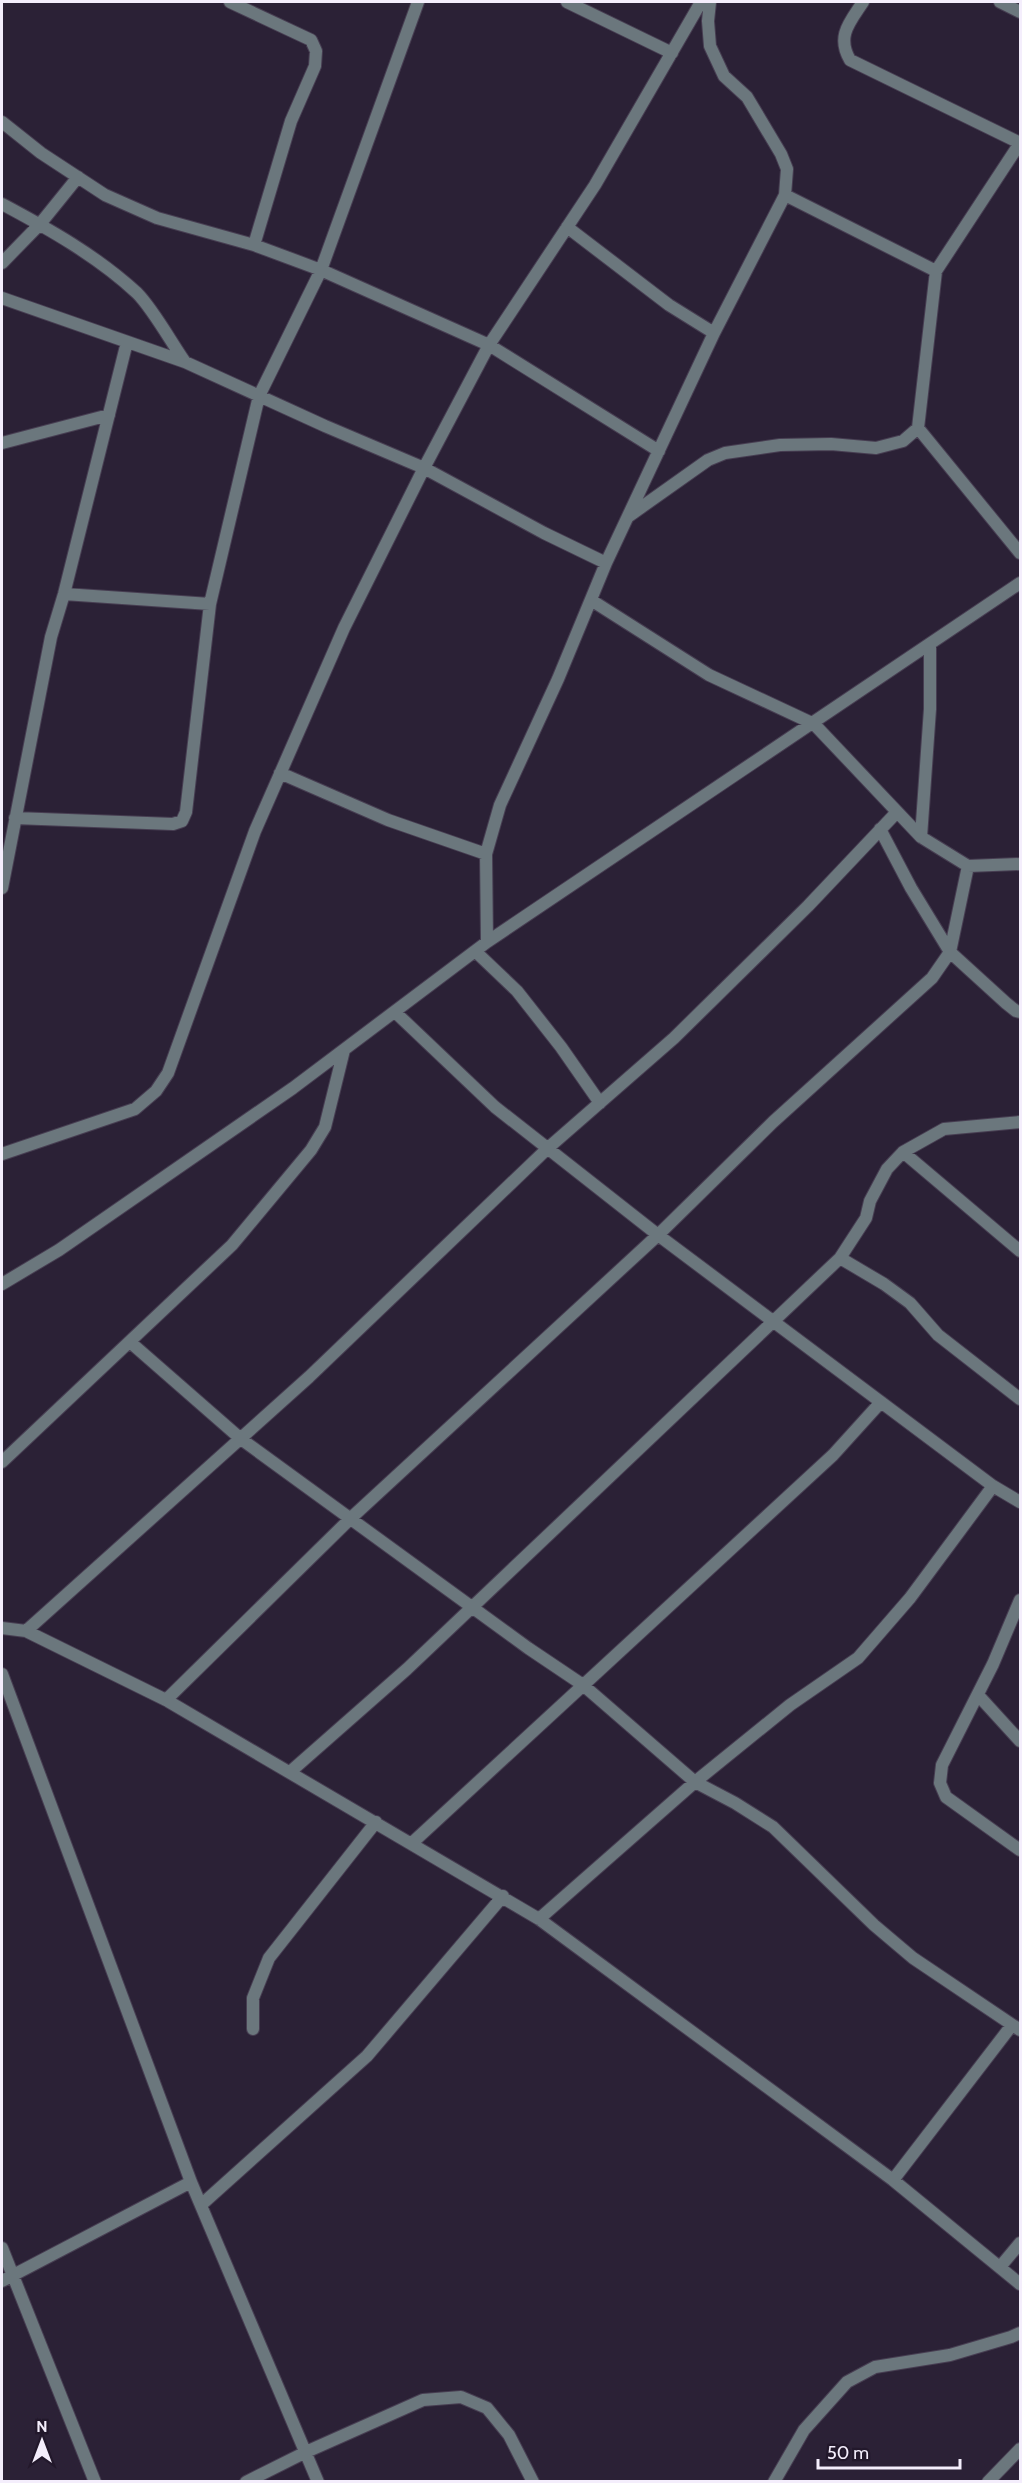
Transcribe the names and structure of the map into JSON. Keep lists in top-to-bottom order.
{
  "scale_bar": "50 m",
  "north": "top"
}
